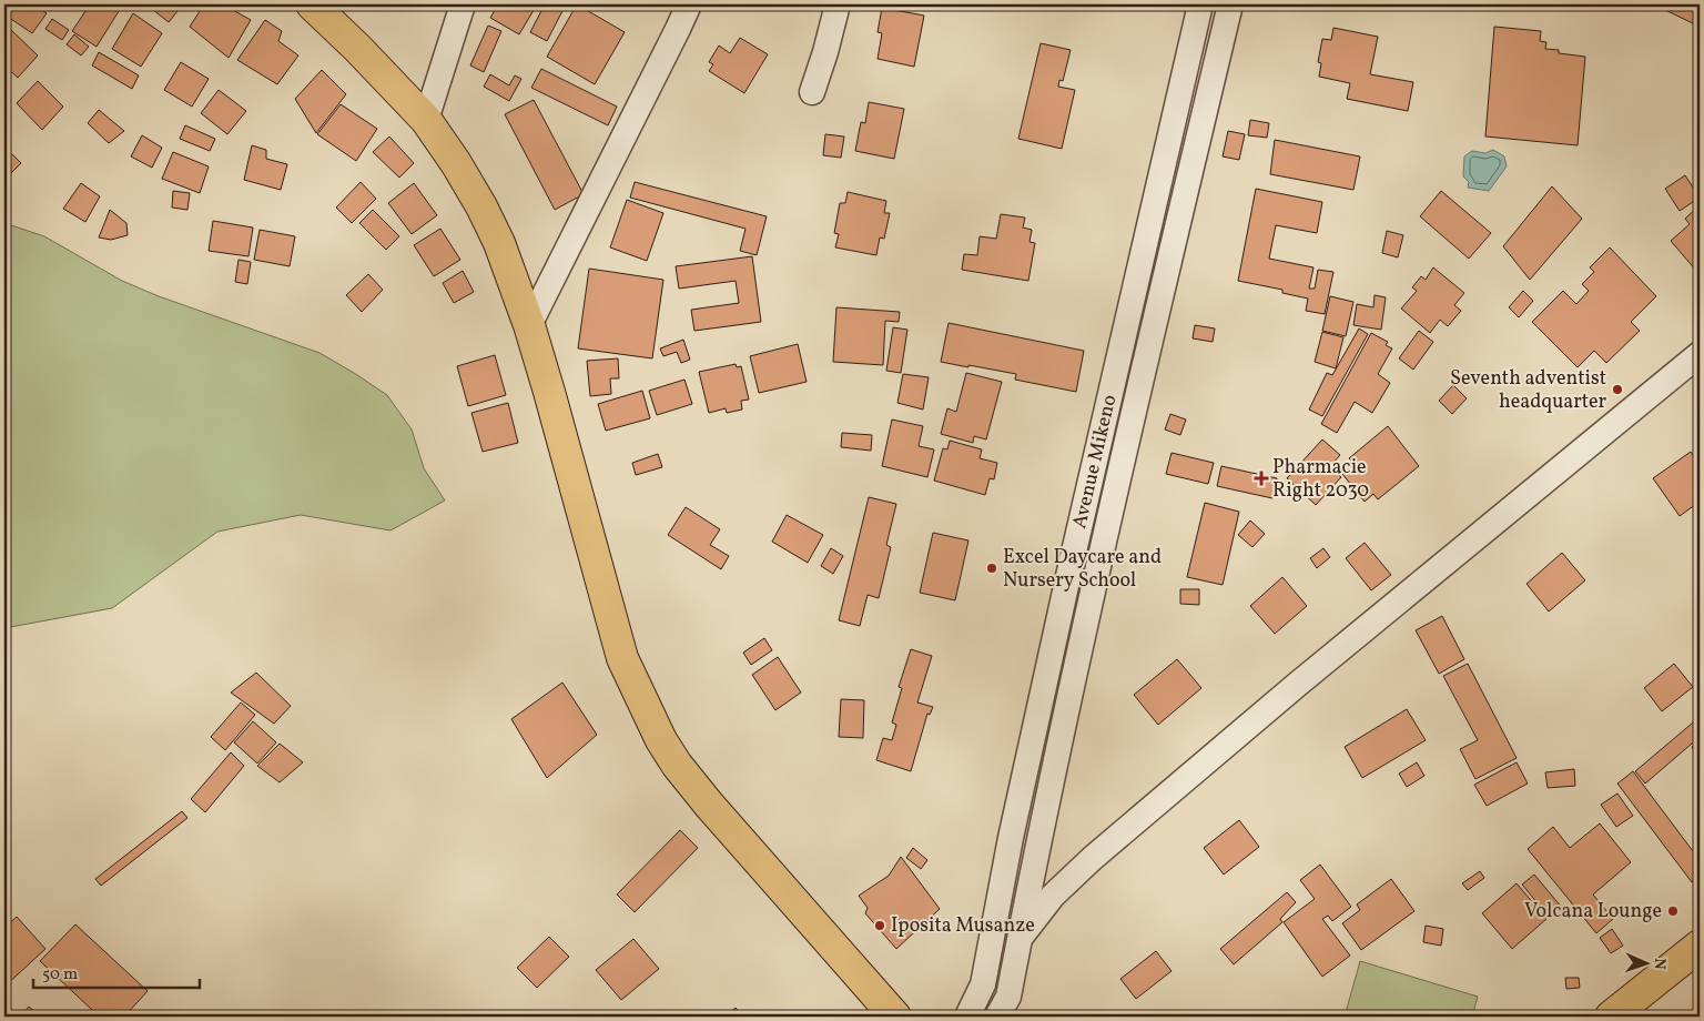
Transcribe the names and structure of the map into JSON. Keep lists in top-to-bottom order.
{
  "streets": {
    "street": ["Avenue Mikeno"]
  },
  "places": {
    "other": [
      "Seventh adventist headquarter",
      "Excel Daycare and Nursery School",
      "Volcana Lounge",
      "Iposita Musanze"
    ],
    "health": ["Pharmacie Right 2030"]
  },
  "scale_bar": "50 m",
  "north": "right"
}
